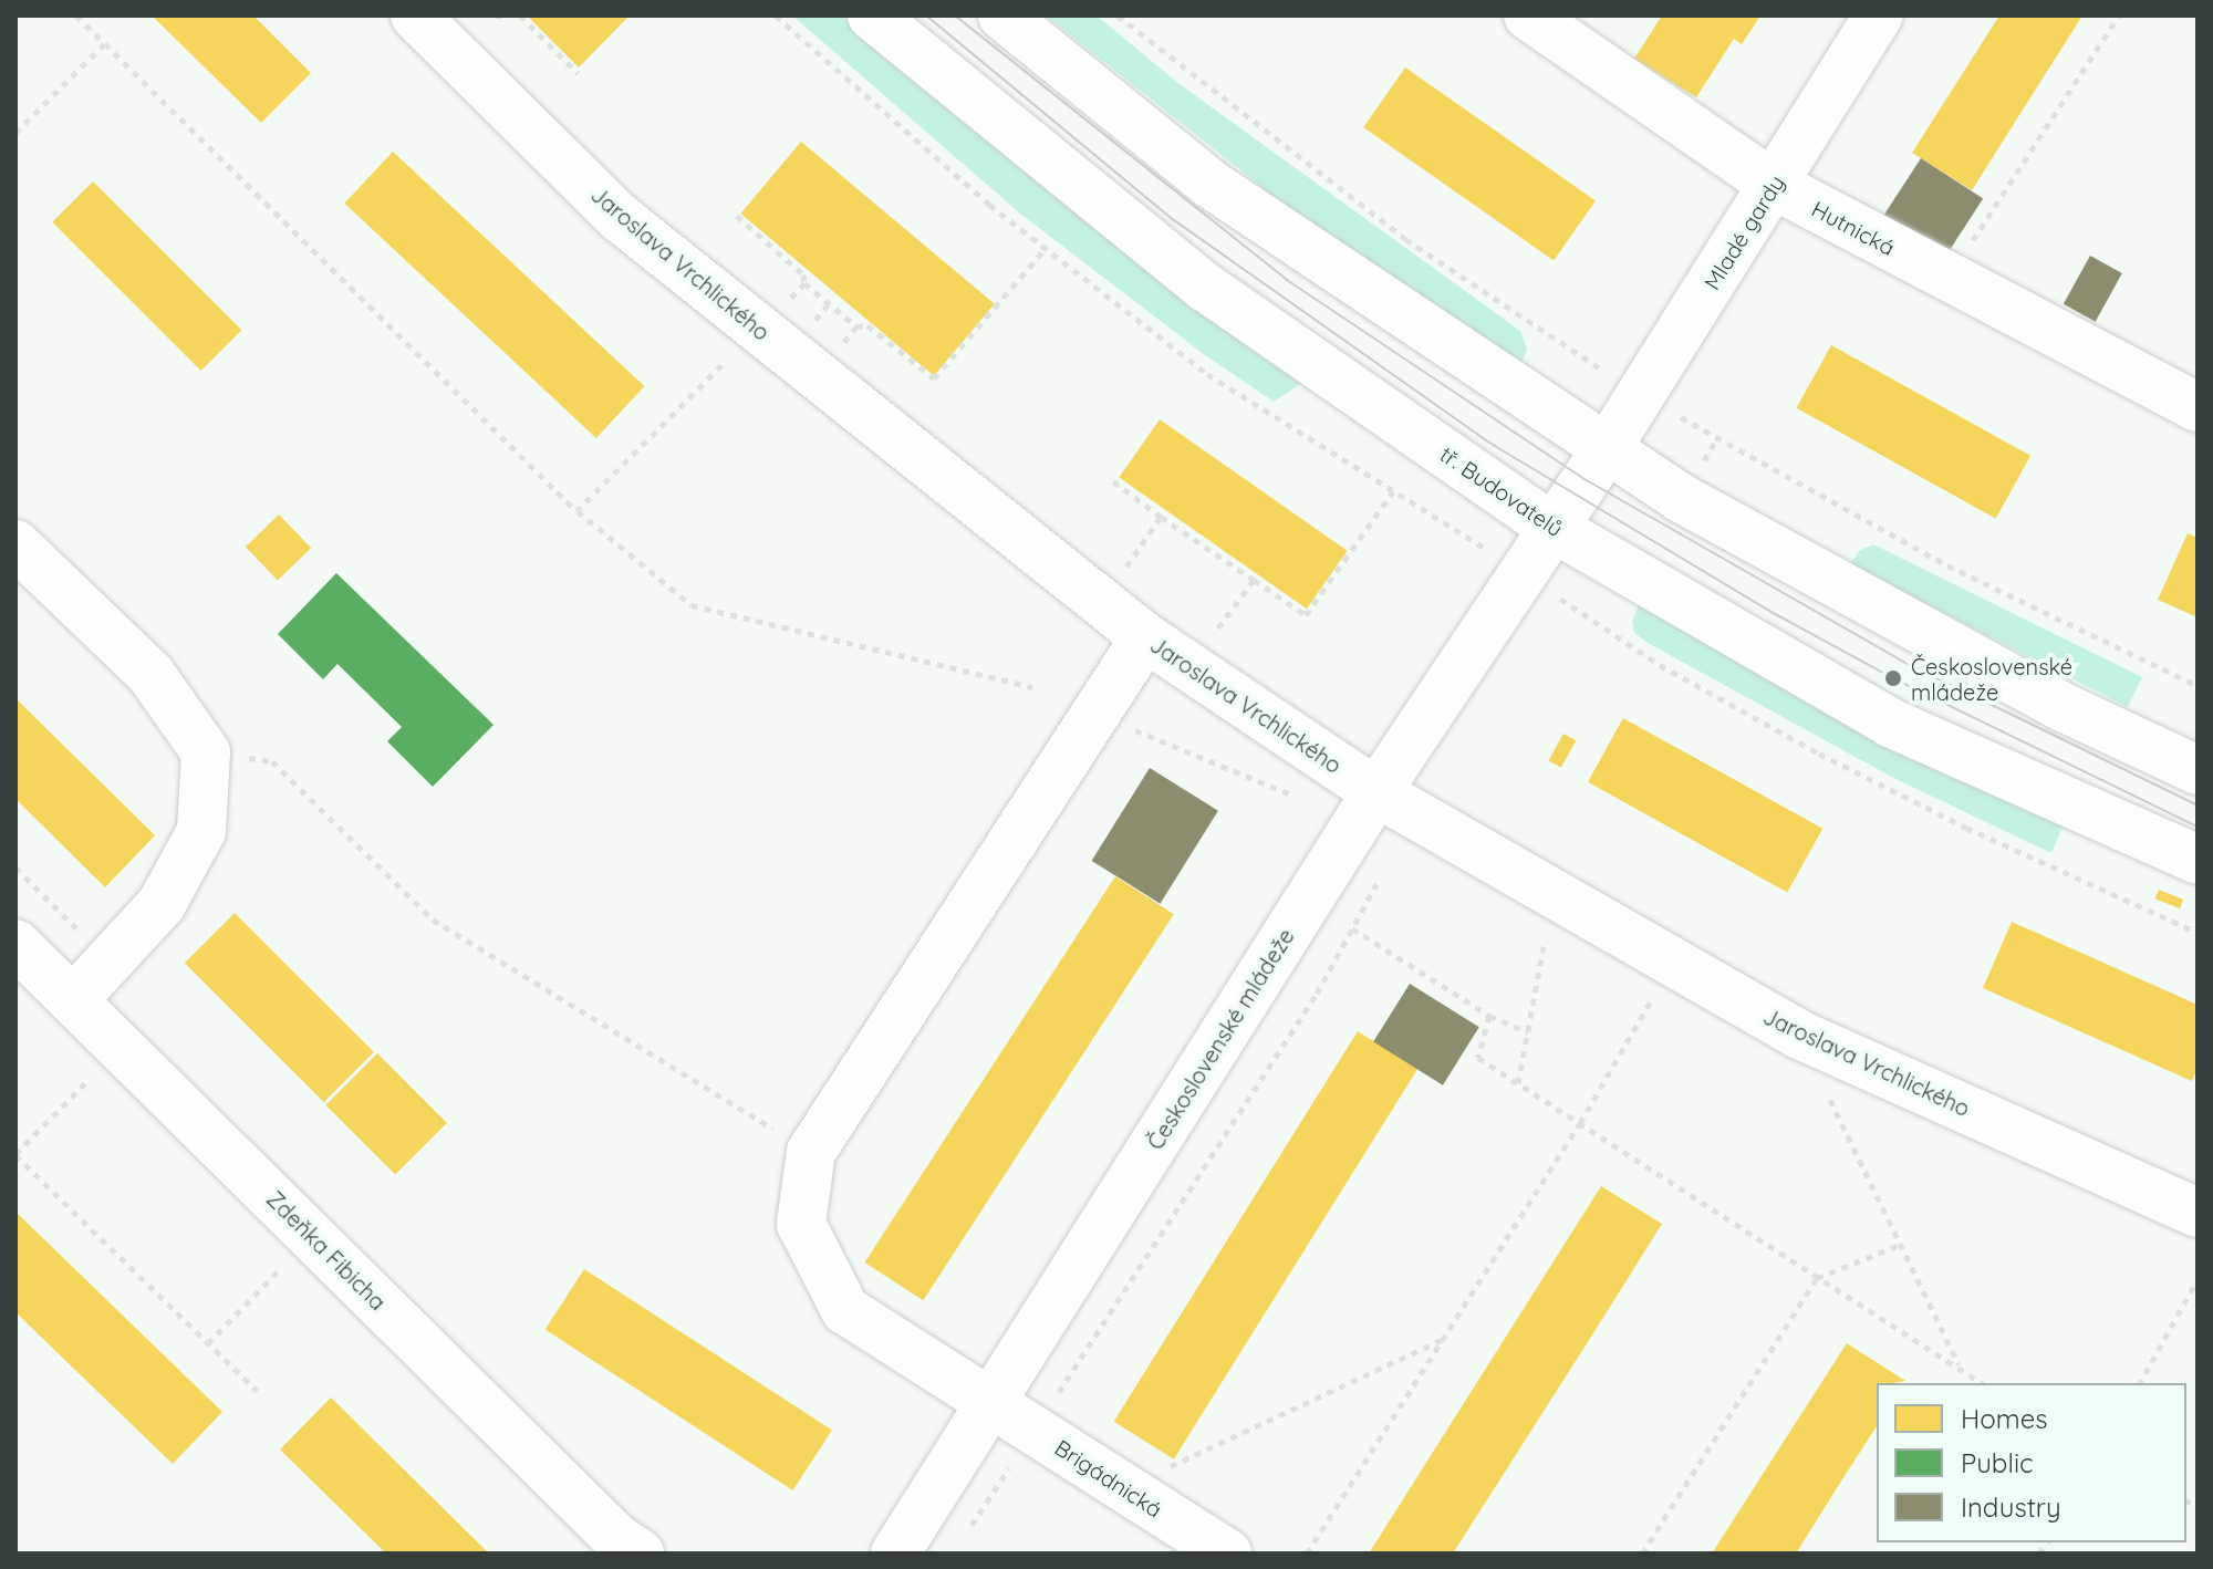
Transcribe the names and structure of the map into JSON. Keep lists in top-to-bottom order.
{
  "streets": {
    "street": [
      "Hutnická",
      "Mladé gardy",
      "Jaroslava Vrchlického",
      "tř. Budovatelů",
      "Československé mládeže",
      "Zdeňka Fibicha",
      "Brigádnická"
    ]
  },
  "crossings": [
    ["Hutnická", "Mladé gardy"],
    ["Mladé gardy", "tř. Budovatelů"],
    ["Mladé gardy", "Československé mládeže"],
    ["Jaroslava Vrchlického", "Československé mládeže"],
    ["tř. Budovatelů", "Československé mládeže"],
    ["Československé mládeže", "Brigádnická"]
  ],
  "places": ["Československé mládeže"],
  "legend": ["Homes", "Public", "Industry"]
}
